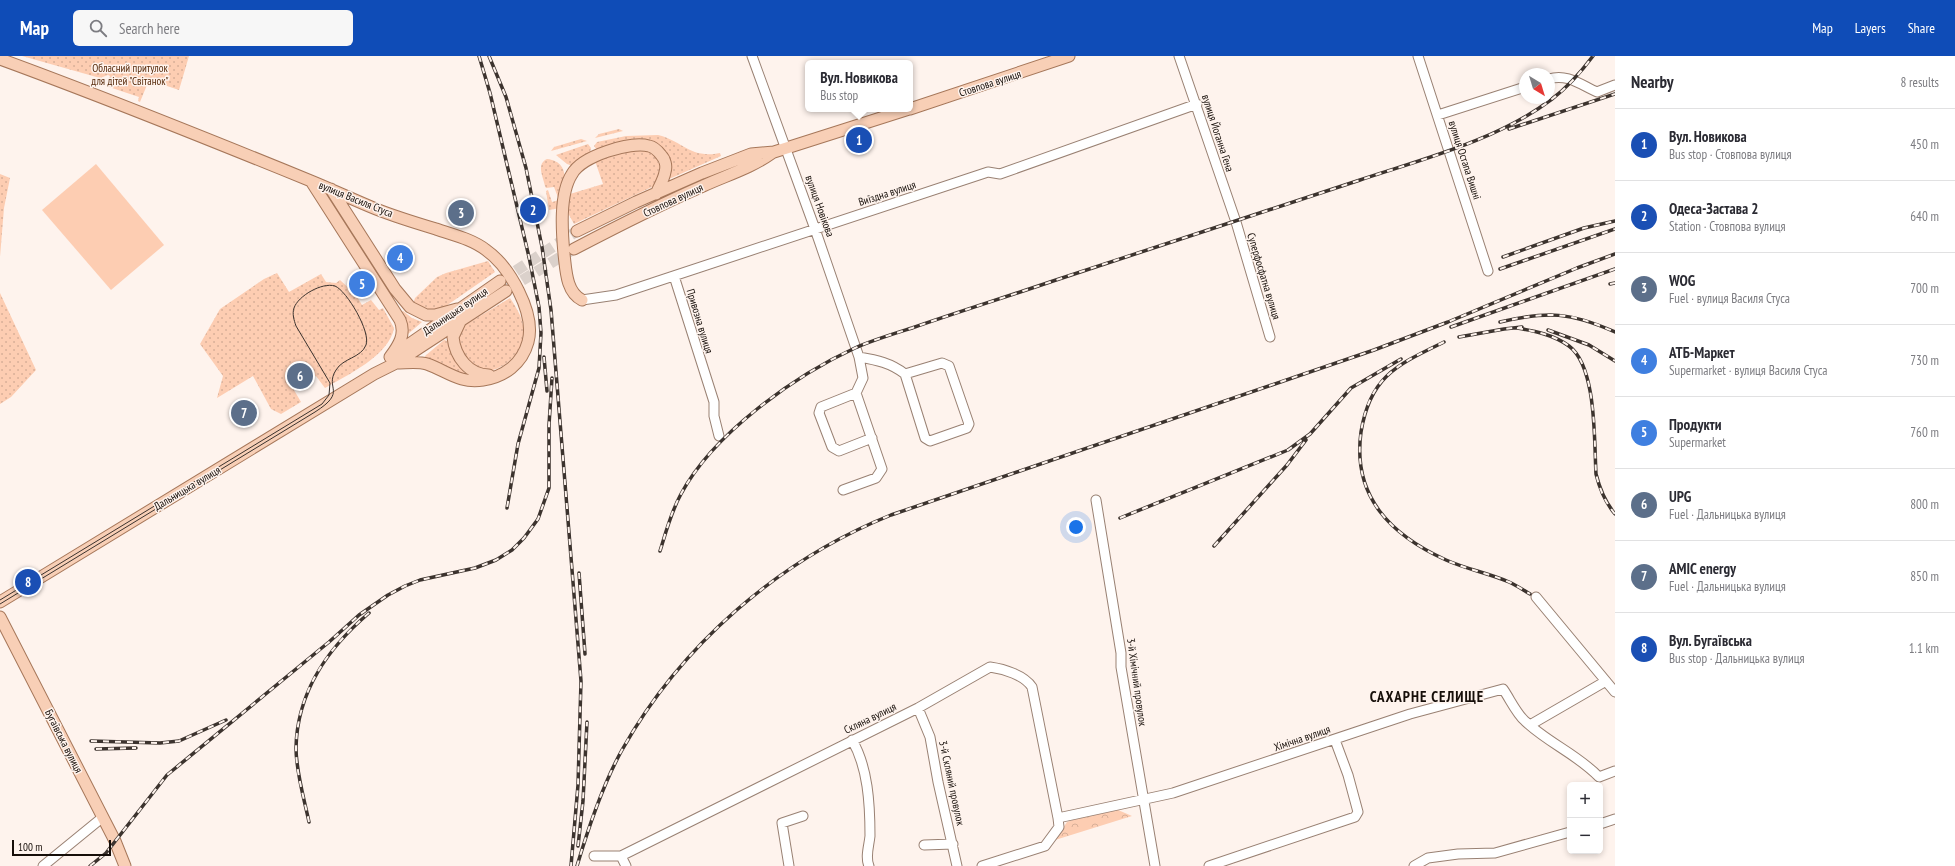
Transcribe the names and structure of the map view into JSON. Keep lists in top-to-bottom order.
{
  "streets": {
    "main road": [
      "Стовпова вулиця",
      "вулиця Василя Стуса",
      "Дальницька вулиця",
      "Бугаївська вулиця"
    ],
    "street": [
      "вулиця Йоганна Гена",
      "вулиця Остапа Вишні",
      "Виїздна вулиця",
      "вулиця Новікова",
      "Суперфосфатна вулиця",
      "Привозна вулиця",
      "3-й Хімічний провулок",
      "Скляна вулиця",
      "Хімічна вулиця",
      "3-й Скляний провулок"
    ]
  },
  "crossings": [
    ["Стовпова вулиця", "вулиця Новікова"],
    ["вулиця Йоганна Гена", "Виїздна вулиця"],
    ["вулиця Йоганна Гена", "Суперфосфатна вулиця"],
    ["Виїздна вулиця", "вулиця Новікова"],
    ["Виїздна вулиця", "Привозна вулиця"],
    ["вулиця Василя Стуса", "Дальницька вулиця"],
    ["3-й Хімічний провулок", "Хімічна вулиця"],
    ["Скляна вулиця", "Хімічна вулиця"],
    ["Скляна вулиця", "3-й Скляний провулок"]
  ],
  "districts": ["САХАРНЕ СЕЛИЩЕ"],
  "parks": ["Обласний притулок для дітей \"Світанок\""],
  "scale_bar": "100 m",
  "north": "bottom right",
  "page": {
    "header": "Map",
    "search": "Search here",
    "nav": ["Map", "Layers", "Share"],
    "heading": ["Nearby", "8 results"],
    "popup": ["Вул. Новикова", "Bus stop"],
    "list": [
      {
        "mark": "1",
        "name": "Вул. Новикова",
        "note": "Bus stop · Стовпова вулиця",
        "value": "450 m"
      },
      {
        "mark": "2",
        "name": "Одеса-Застава 2",
        "note": "Station · Стовпова вулиця",
        "value": "640 m"
      },
      {
        "mark": "3",
        "name": "WOG",
        "note": "Fuel · вулиця Василя Стуса",
        "value": "700 m"
      },
      {
        "mark": "4",
        "name": "АТБ-Маркет",
        "note": "Supermarket · вулиця Василя Стуса",
        "value": "730 m"
      },
      {
        "mark": "5",
        "name": "Продукти",
        "note": "Supermarket",
        "value": "760 m"
      },
      {
        "mark": "6",
        "name": "UPG",
        "note": "Fuel · Дальницька вулиця",
        "value": "800 m"
      },
      {
        "mark": "7",
        "name": "AMIC energy",
        "note": "Fuel · Дальницька вулиця",
        "value": "850 m"
      },
      {
        "mark": "8",
        "name": "Вул. Бугаївська",
        "note": "Bus stop · Дальницька вулиця",
        "value": "1.1 km"
      }
    ],
    "pins": [
      "1",
      "2",
      "3",
      "4",
      "5",
      "6",
      "7",
      "8"
    ],
    "map_buttons": ["+", "−"],
    "scale": "100 m"
  }
}
